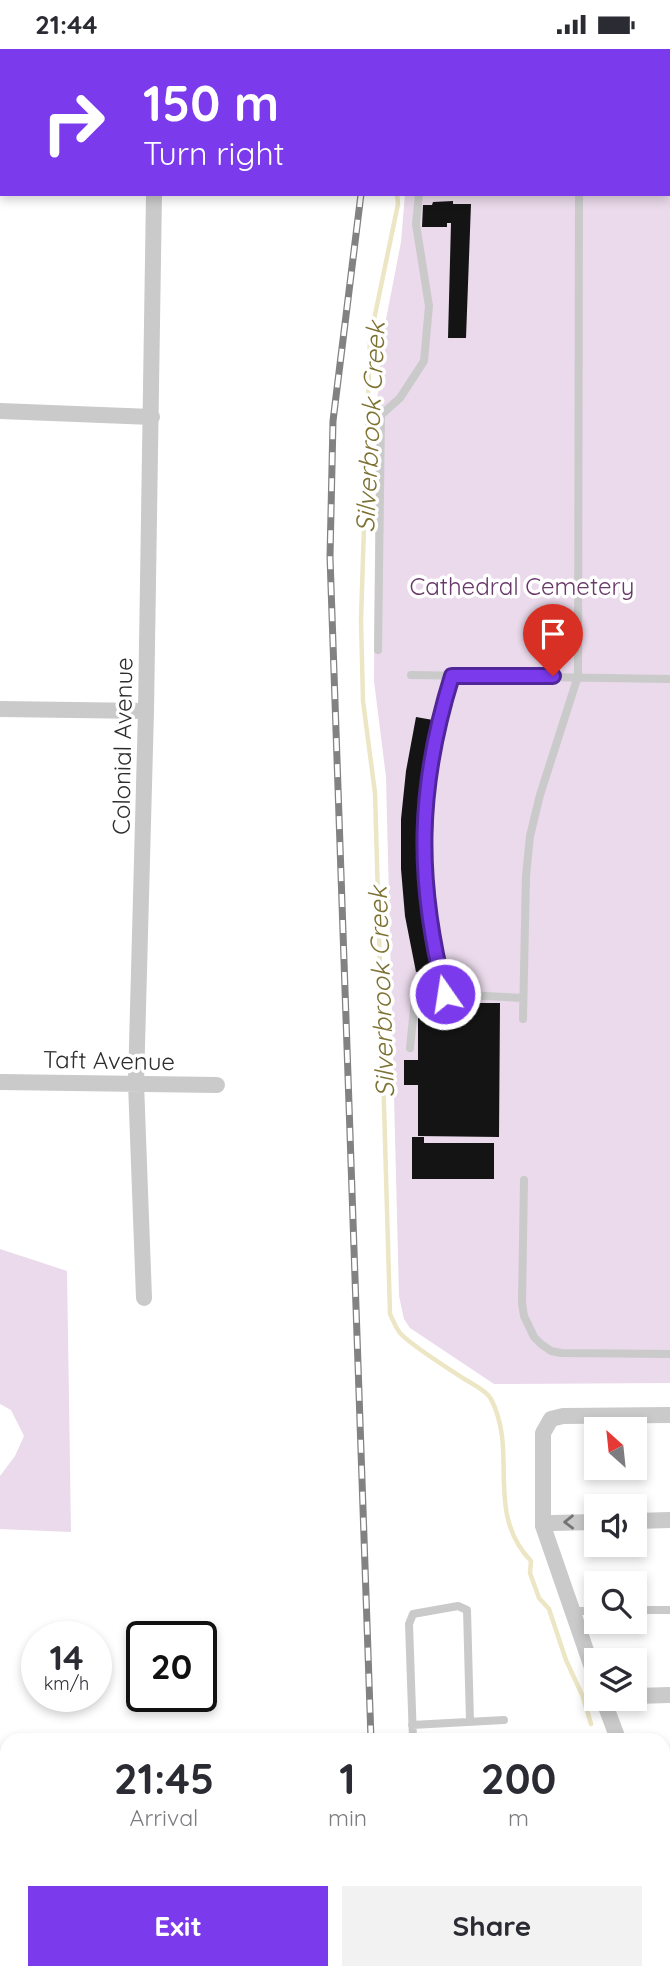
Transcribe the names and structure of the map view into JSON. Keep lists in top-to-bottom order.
{
  "streets": {
    "street": ["Colonial Avenue", "Taft Avenue"]
  },
  "crossings": [
    ["Colonial Avenue", "Taft Avenue"]
  ],
  "water": ["Silverbrook Creek"],
  "parks": ["Cathedral Cemetery"],
  "north": "top left",
  "page": {
    "status": "21:44",
    "turn": ["150 m", "Turn right"],
    "speed": "14 km/h",
    "limit": "20",
    "eta": [
      "21:45",
      "Arrival",
      "1",
      "min",
      "200",
      "m"
    ],
    "buttons": ["Exit", "Share"]
  }
}
